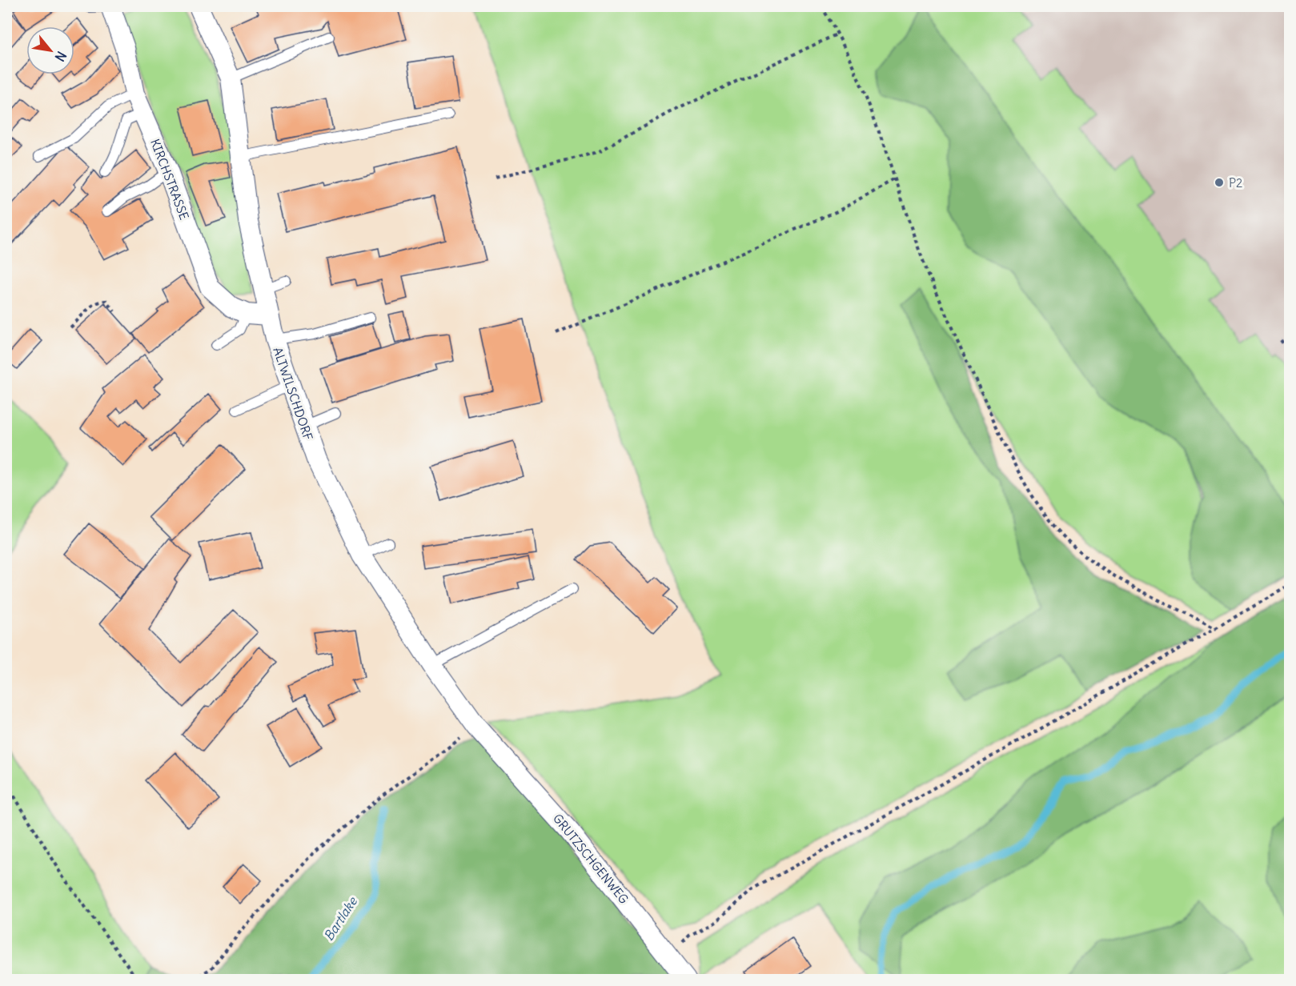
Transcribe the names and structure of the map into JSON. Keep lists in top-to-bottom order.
{
  "streets": {
    "street": ["KIRCHSTRASSE", "ALTWILSCHDORF", "GRUTZSCHGENWEG"]
  },
  "crossings": [
    ["KIRCHSTRASSE", "ALTWILSCHDORF"],
    ["ALTWILSCHDORF", "GRUTZSCHGENWEG"]
  ],
  "water": ["Bartlake"],
  "places": ["P2"],
  "north": "bottom right"
}
